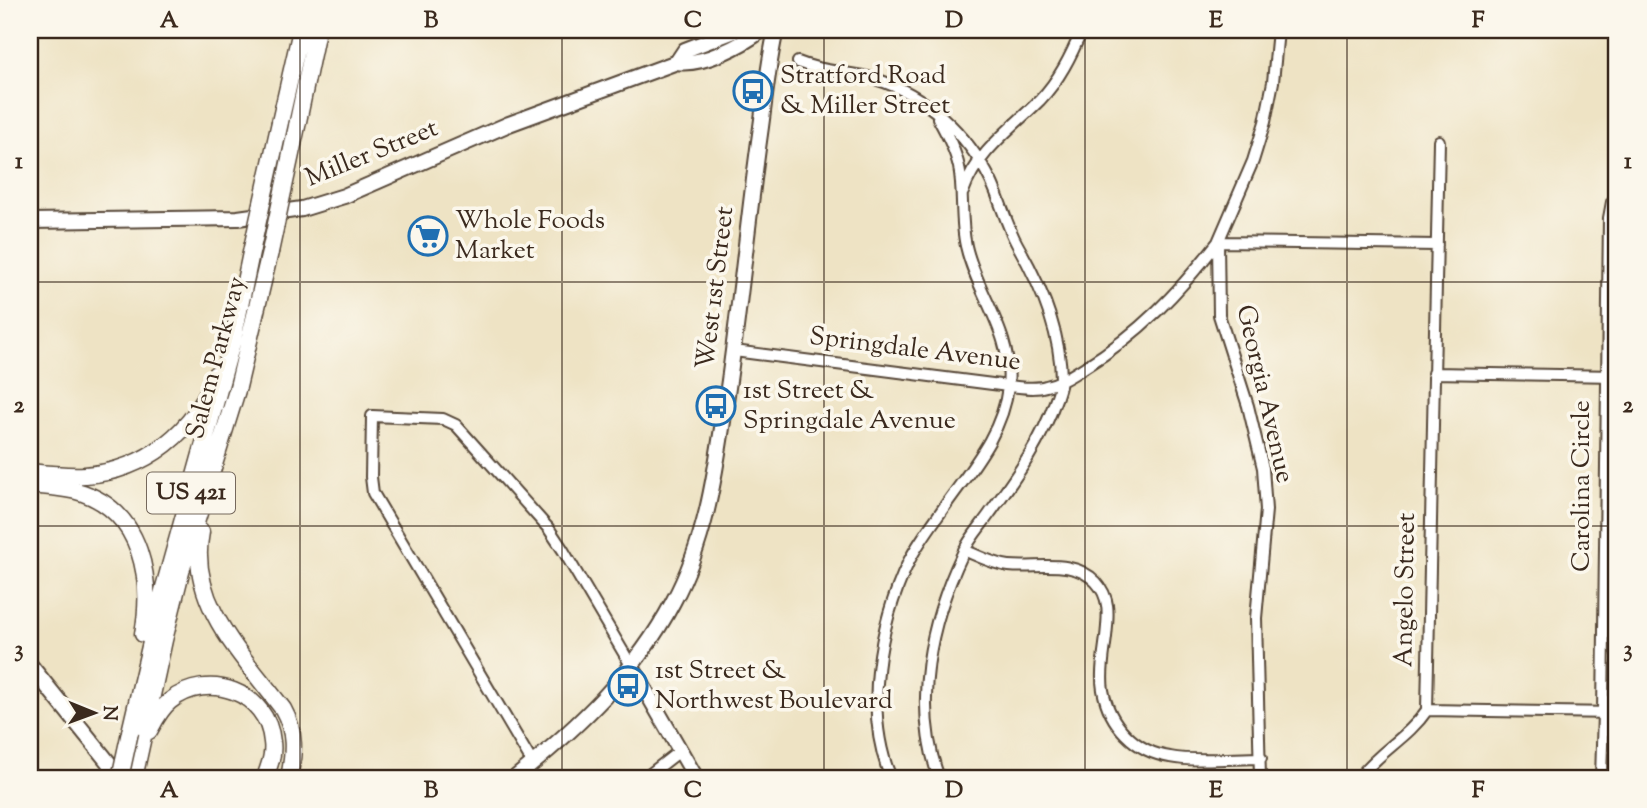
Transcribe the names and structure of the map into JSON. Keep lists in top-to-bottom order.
{
  "streets": {
    "highway": ["Salem Parkway", "US 421"],
    "main road": ["Miller Street", "West 1st Street"],
    "street": [
      "Springdale Avenue",
      "Georgia Avenue",
      "Carolina Circle",
      "Angelo Street"
    ]
  },
  "crossings": [
    ["West 1st Street", "Springdale Avenue"],
    ["Springdale Avenue", "Georgia Avenue"]
  ],
  "places": {
    "bus stop": ["Stratford Road & Miller Street", "1st Street & Springdale Avenue", "1st Street & Northwest Boulevard"],
    "supermarket": ["Whole Foods Market"]
  },
  "north": "right",
  "grid": {
    "columns": [
      "A",
      "B",
      "C",
      "D",
      "E",
      "F"
    ],
    "rows": ["1", "2", "3"]
  }
}
